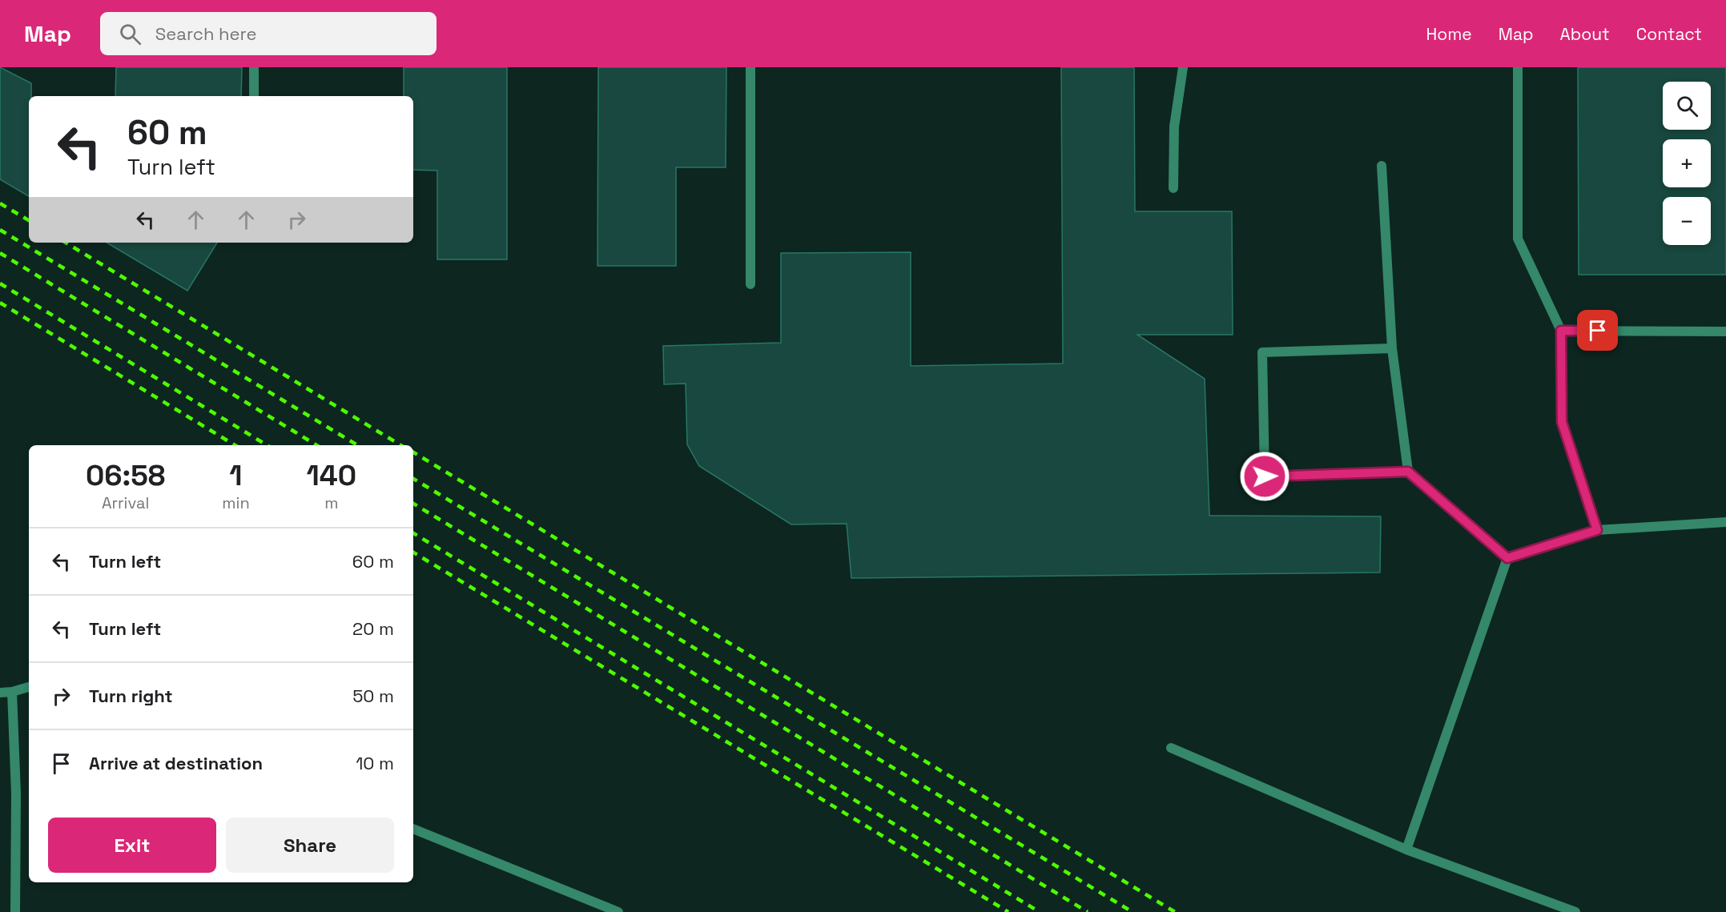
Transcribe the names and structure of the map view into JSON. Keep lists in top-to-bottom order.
{
  "page": {
    "header": "Map",
    "search": "Search here",
    "nav": [
      "Home",
      "Map",
      "About",
      "Contact"
    ],
    "map_buttons": ["+", "−"],
    "turn": ["60 m", "Turn left"],
    "eta": [
      "06:58",
      "Arrival",
      "1",
      "min",
      "140",
      "m"
    ],
    "list": [
      {
        "name": "Turn left",
        "value": "60 m"
      },
      {
        "name": "Turn left",
        "value": "20 m"
      },
      {
        "name": "Turn right",
        "value": "50 m"
      },
      {
        "name": "Arrive at destination",
        "value": "10 m"
      }
    ],
    "buttons": ["Exit", "Share"]
  }
}
